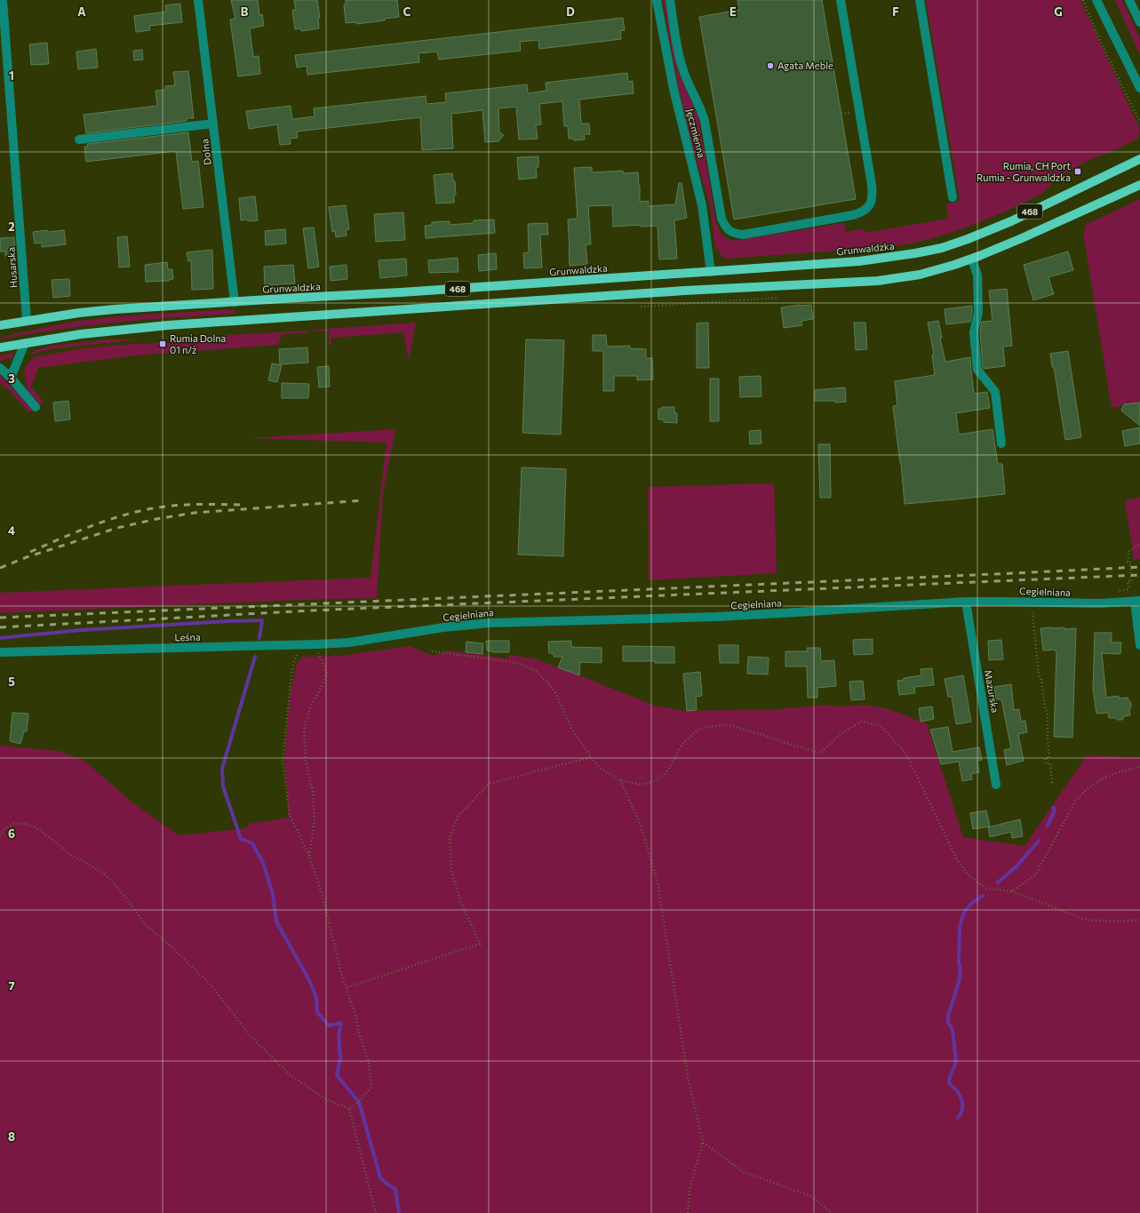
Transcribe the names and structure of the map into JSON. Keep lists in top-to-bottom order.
{
  "streets": {
    "main road": ["468", "Grunwaldzka"],
    "street": [
      "Jęczmienna",
      "Dolna",
      "Husarska",
      "Cegielniana",
      "Leśna",
      "Mazurska"
    ]
  },
  "crossings": [
    ["Jęczmienna", "Grunwaldzka"],
    ["Dolna", "Grunwaldzka"],
    ["Grunwaldzka", "Husarska"],
    ["Cegielniana", "Leśna"],
    ["Cegielniana", "Mazurska"]
  ],
  "places": {
    "other": ["Agata Meble"],
    "transit": ["Rumia, CH Port Rumia - Grunwaldzka", "Rumia Dolna 01 n/ż"]
  },
  "grid": {
    "columns": [
      "A",
      "B",
      "C",
      "D",
      "E",
      "F",
      "G"
    ],
    "rows": [
      "1",
      "2",
      "3",
      "4",
      "5",
      "6",
      "7",
      "8"
    ]
  }
}
